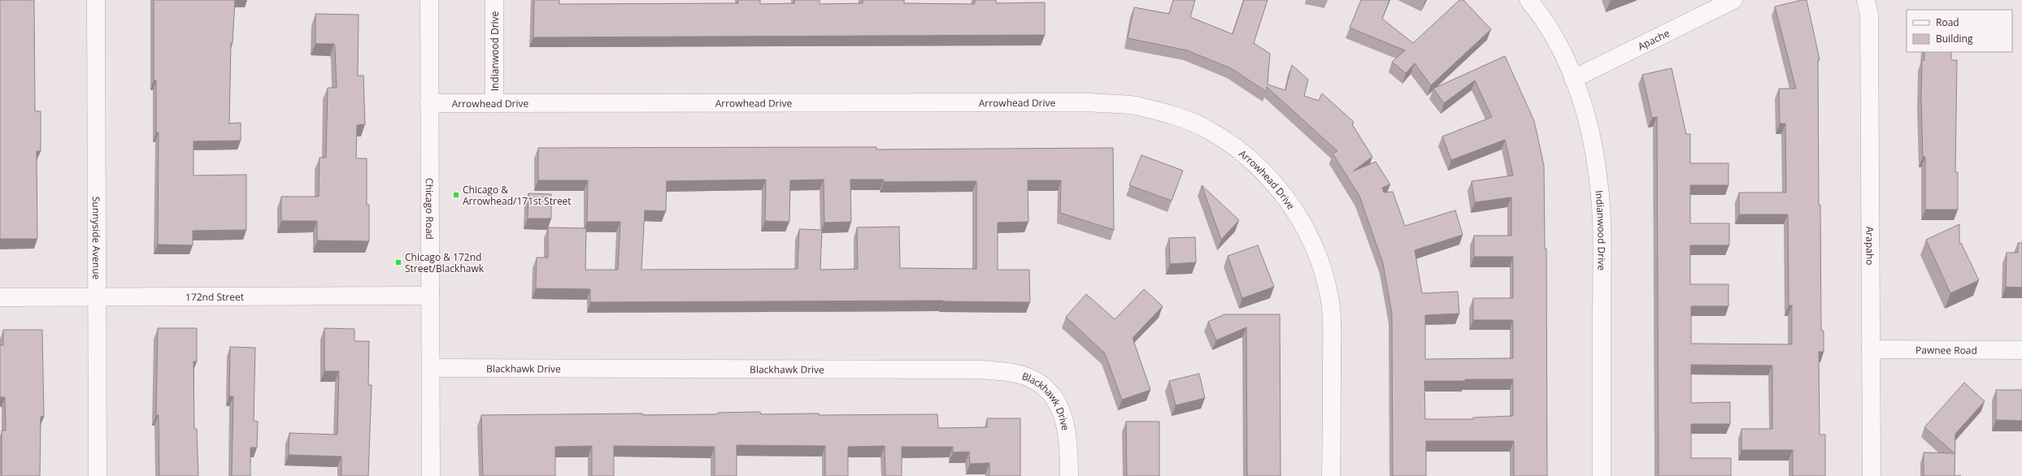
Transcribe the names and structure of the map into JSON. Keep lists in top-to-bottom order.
{
  "streets": {
    "street": [
      "Apache",
      "Indianwood Drive",
      "Arrowhead Drive",
      "Chicago Road",
      "Sunnyside Avenue",
      "Arapaho",
      "172nd Street",
      "Pawnee Road",
      "Blackhawk Drive"
    ]
  },
  "crossings": [
    ["Apache", "Indianwood Drive"],
    ["Indianwood Drive", "Arrowhead Drive"],
    ["Arrowhead Drive", "Chicago Road"],
    ["Chicago Road", "172nd Street"],
    ["Chicago Road", "Blackhawk Drive"],
    ["Sunnyside Avenue", "172nd Street"],
    ["Arapaho", "Pawnee Road"]
  ],
  "places": {
    "transit": ["Chicago & Arrowhead/171st Street", "Chicago & 172nd Street/Blackhawk"]
  },
  "legend": ["Road", "Building"]
}
